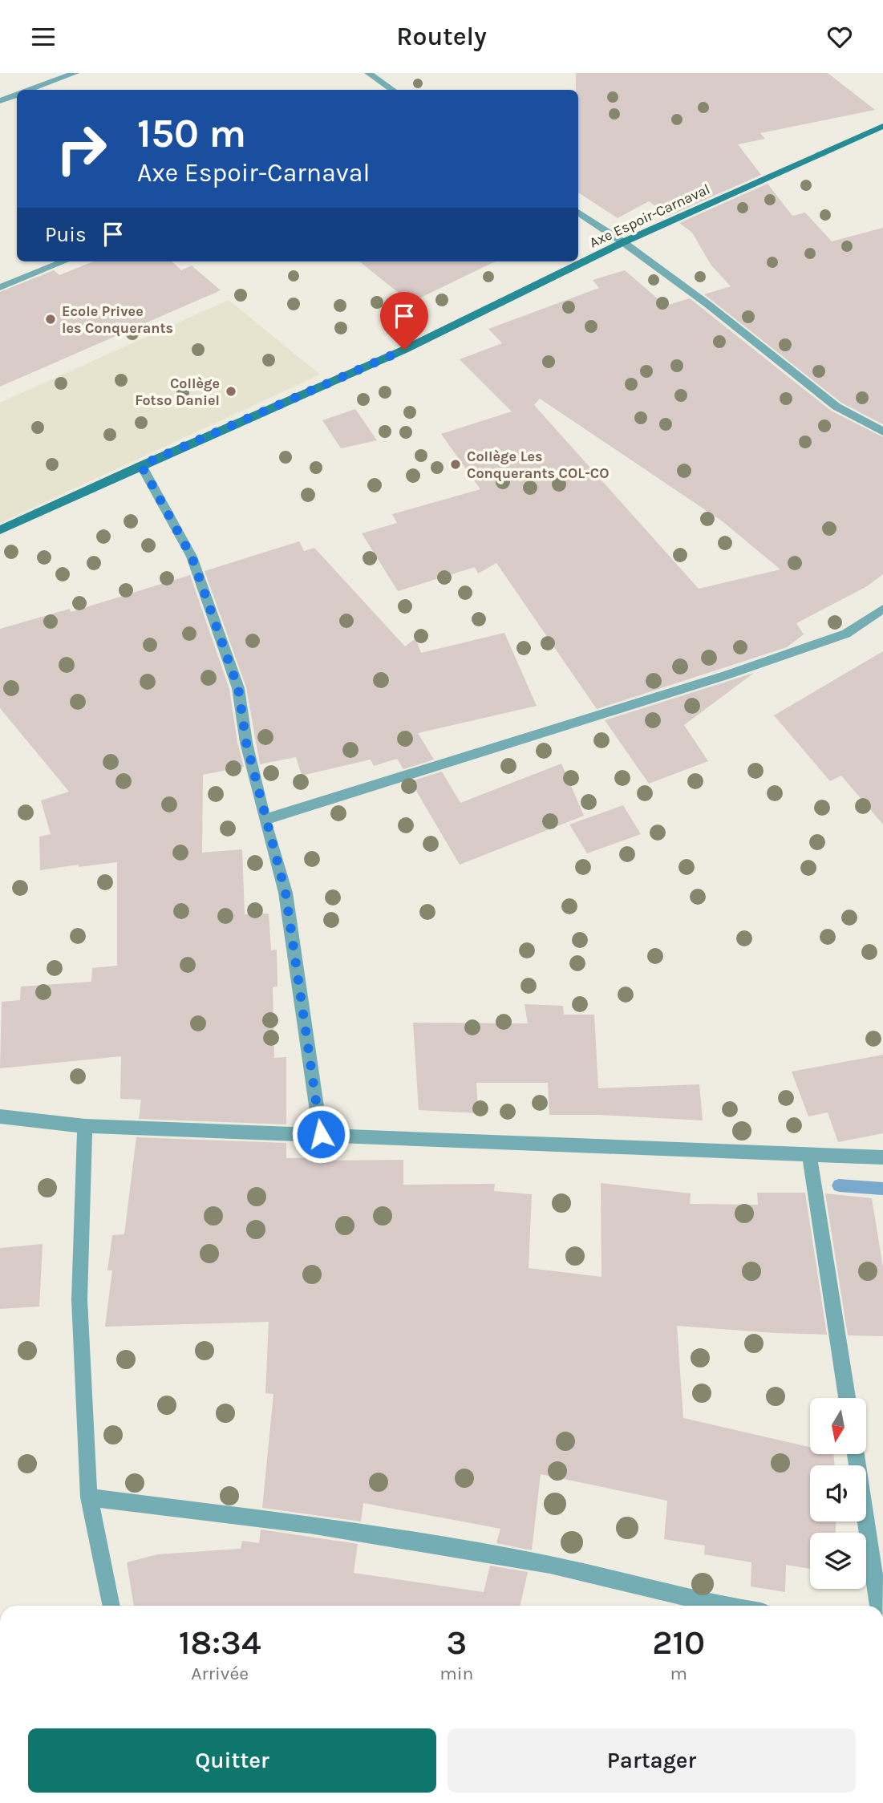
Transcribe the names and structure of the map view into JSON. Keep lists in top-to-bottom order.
{
  "streets": {
    "street": ["Axe Espoir-Carnaval"]
  },
  "places": ["Ecole Privee les Conquerants", "Collège Fotso Daniel", "Collège Les Conquerants COL-CO"],
  "north": "bottom",
  "page": {
    "header": "Routely",
    "turn": ["150 m", "Axe Espoir-Carnaval"],
    "then": "Puis",
    "eta": [
      "18:34",
      "Arrivée",
      "3",
      "min",
      "210",
      "m"
    ],
    "buttons": ["Quitter", "Partager"]
  }
}
